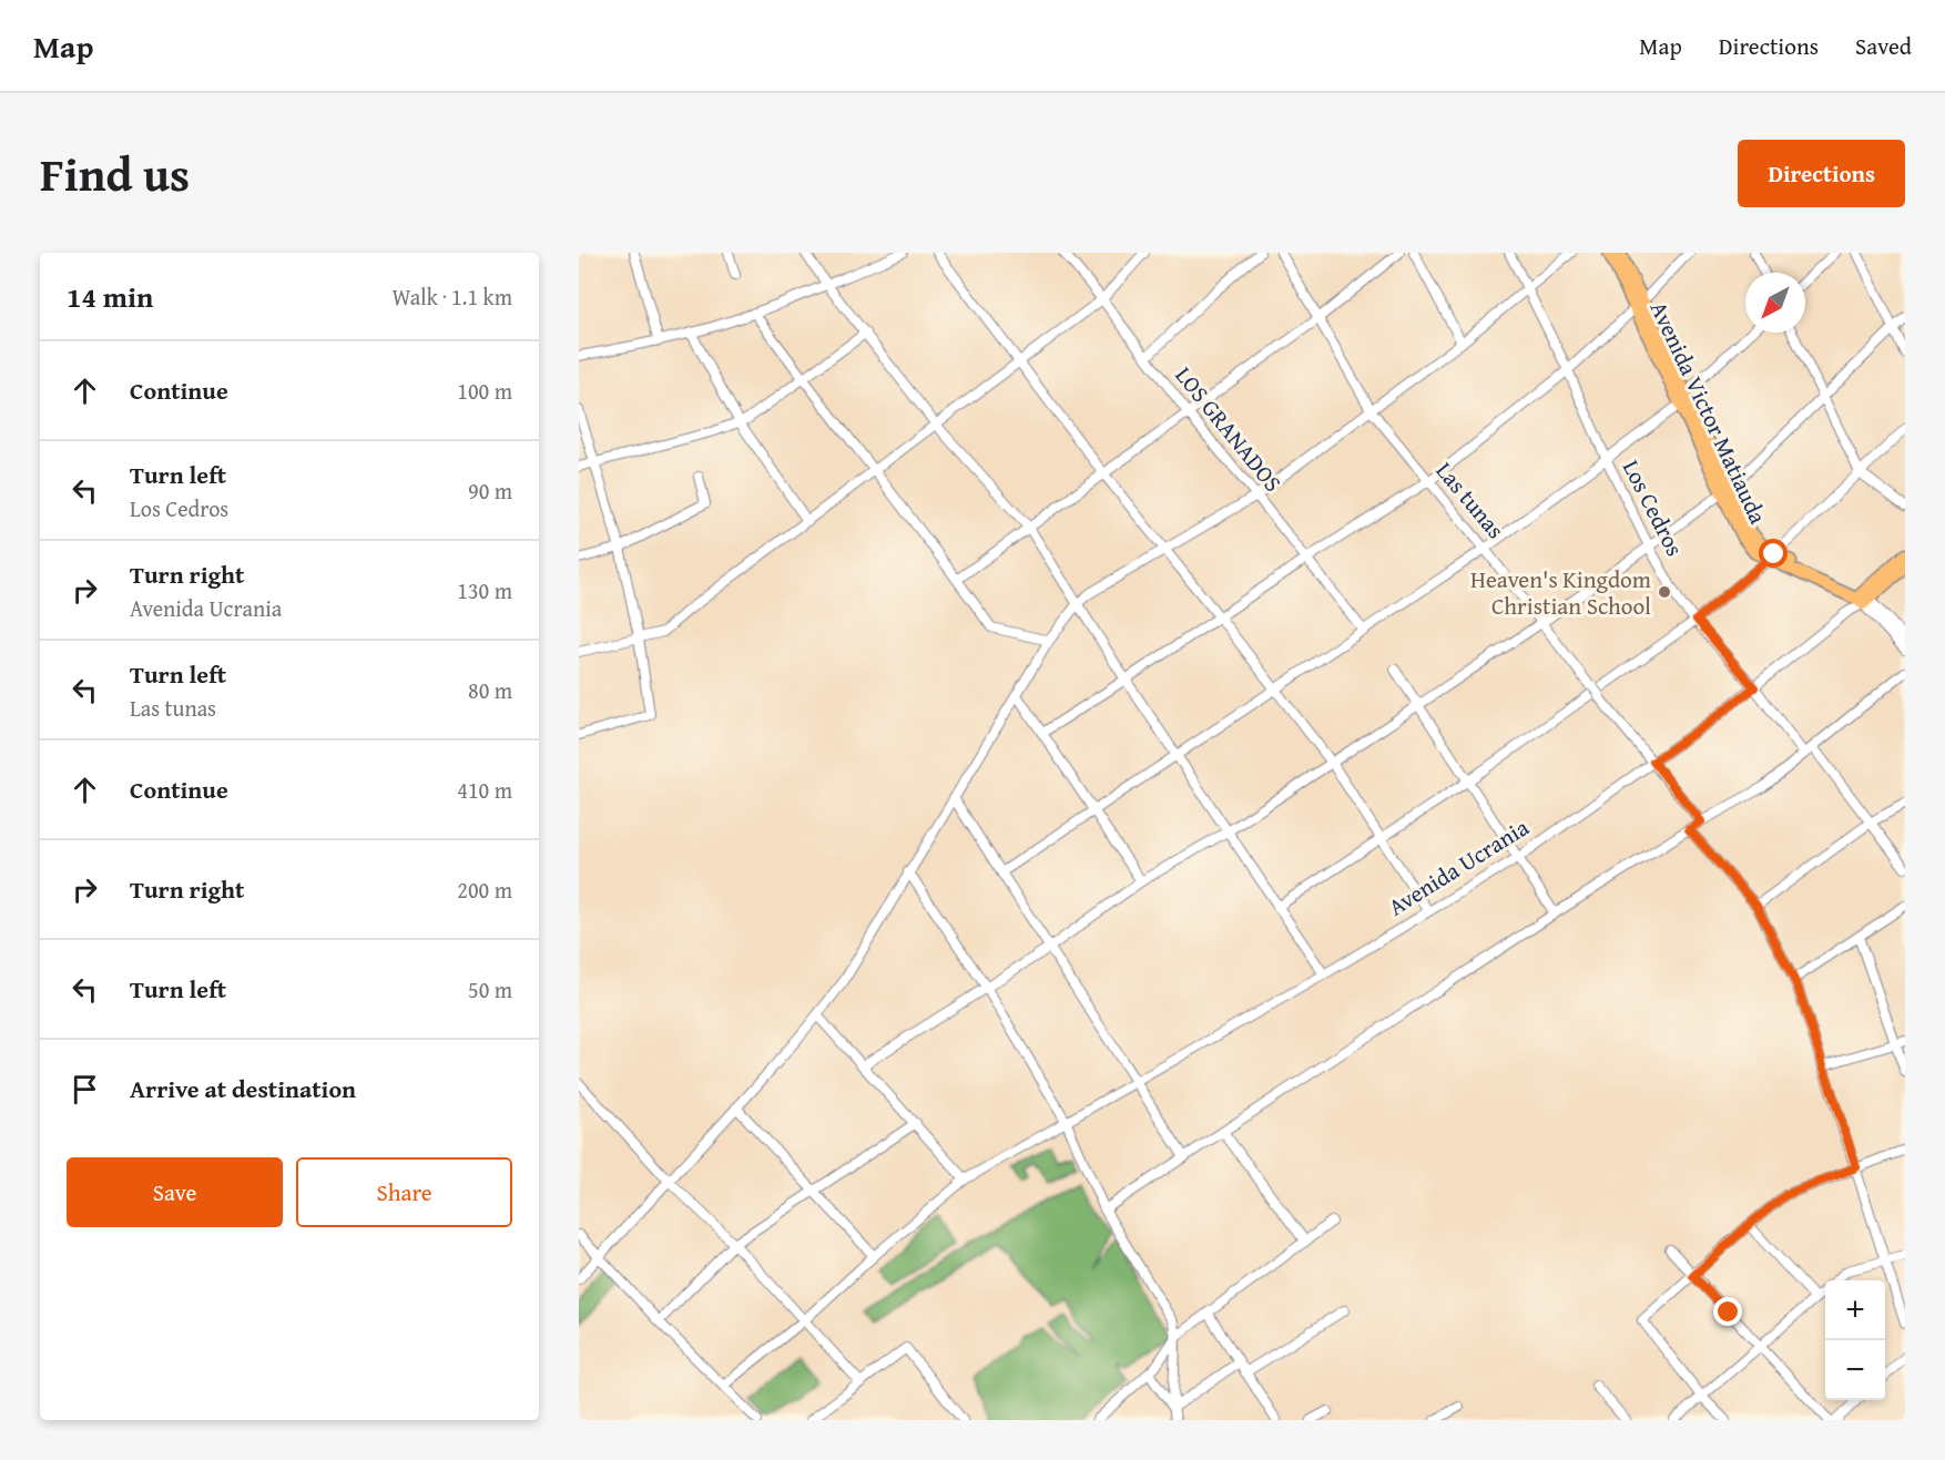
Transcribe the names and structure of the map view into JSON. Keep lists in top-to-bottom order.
{
  "streets": {
    "main road": ["Avenida Victor Matiauda", "Avenida Ucrania"],
    "street": ["LOS GRANADOS", "Las tunas", "Los Cedros"]
  },
  "crossings": [
    ["Avenida Victor Matiauda", "Avenida Ucrania"],
    ["Las tunas", "Avenida Ucrania"],
    ["Los Cedros", "Avenida Ucrania"]
  ],
  "places": ["Heaven's Kingdom Christian School"],
  "north": "bottom left",
  "page": {
    "header": "Map",
    "nav": ["Map", "Directions", "Saved"],
    "title": "Find us",
    "buttons": [
      "Directions",
      ["Save", "Share"]
    ],
    "heading": ["14 min", "Walk · 1.1 km"],
    "list": [
      ["Continue", "100 m"],
      ["Turn left", "Los Cedros", "90 m"],
      ["Turn right", "Avenida Ucrania", "130 m"],
      ["Turn left", "Las tunas", "80 m"],
      ["Continue", "410 m"],
      ["Turn right", "200 m"],
      ["Turn left", "50 m"],
      "Arrive at destination"
    ],
    "map_buttons": ["+", "−"]
  }
}
